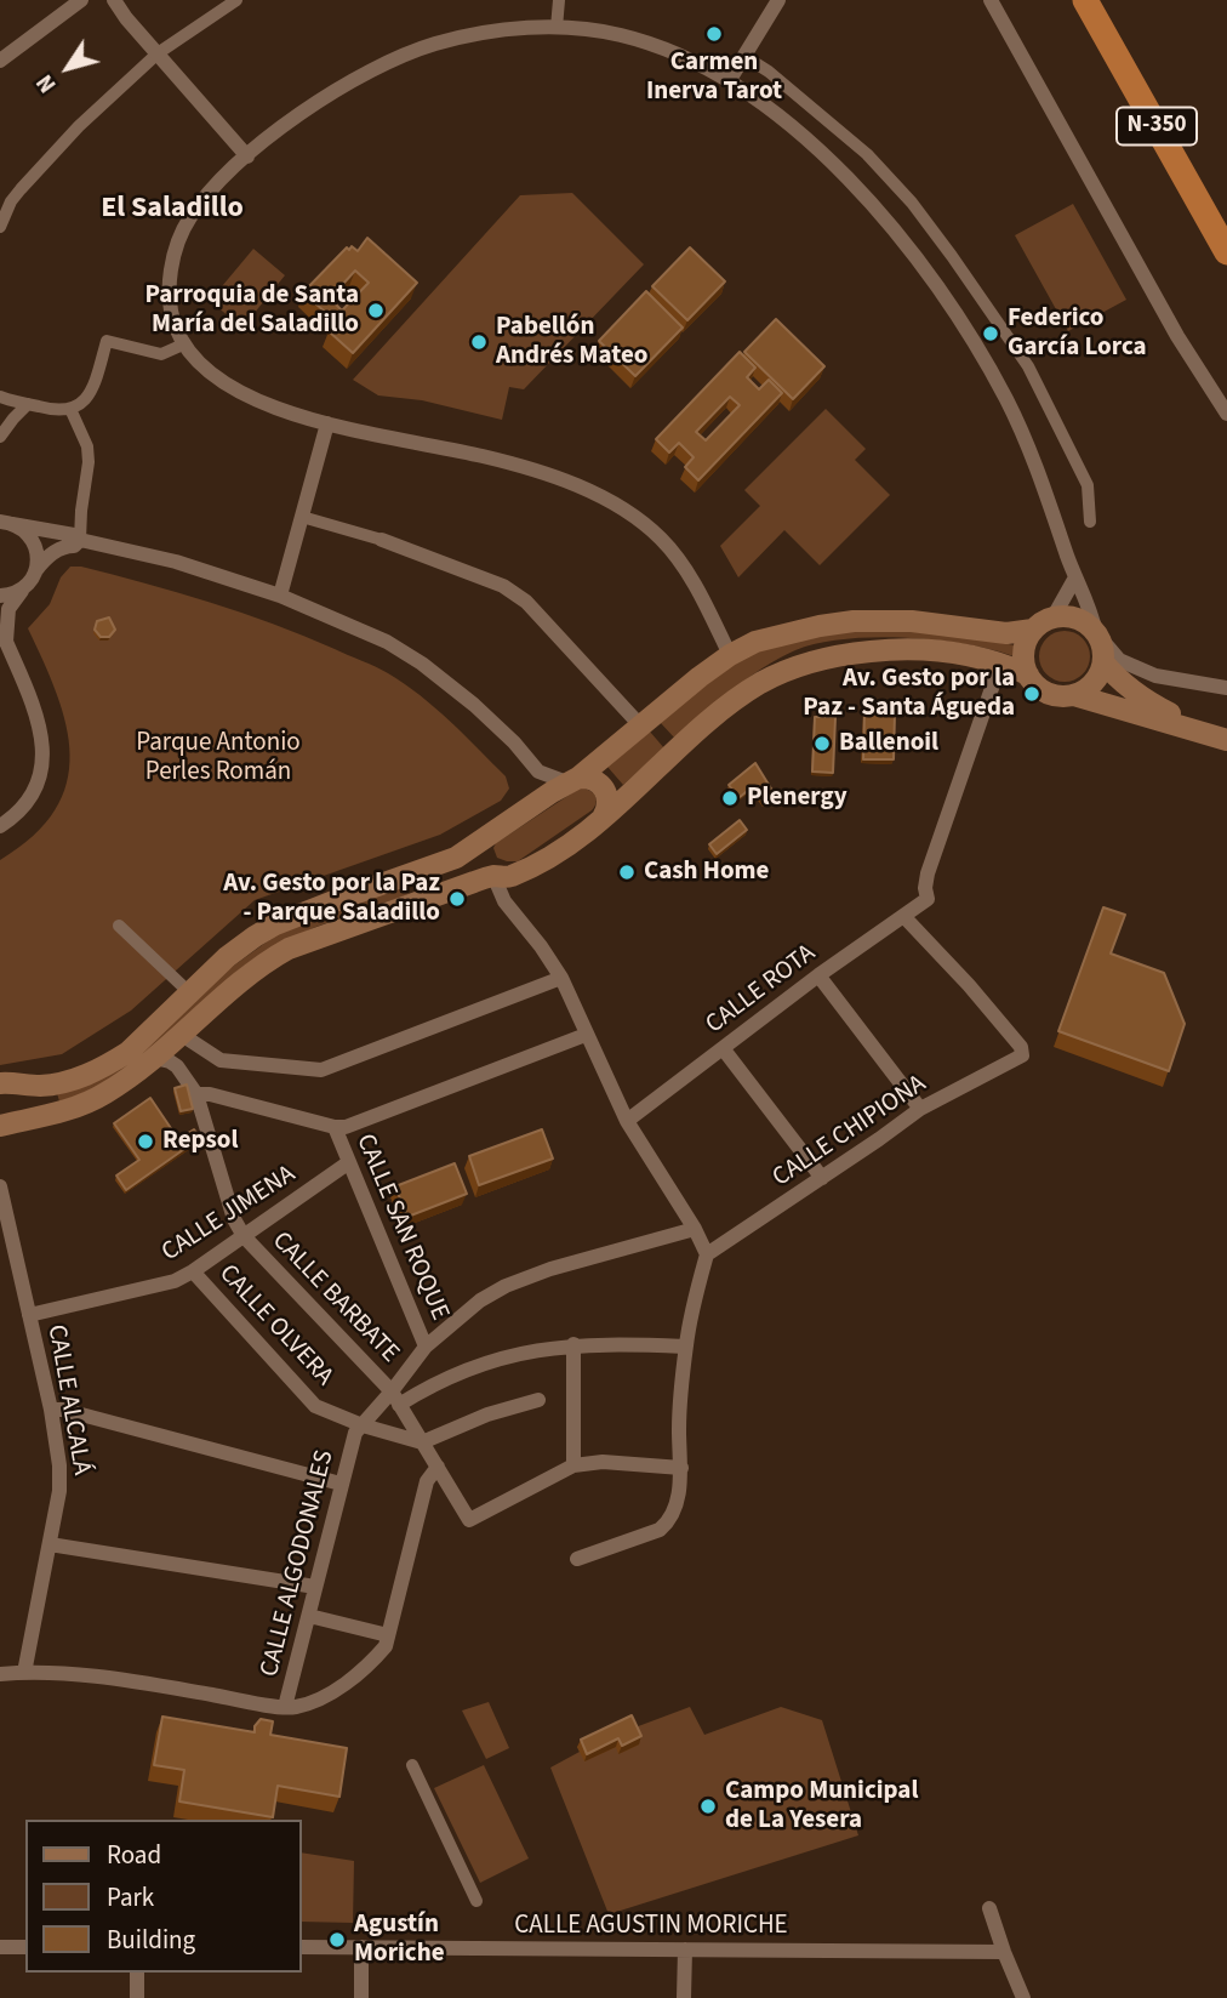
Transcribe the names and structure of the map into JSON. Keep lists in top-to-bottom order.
{
  "streets": {
    "highway": ["N-350"],
    "street": [
      "CALLE ROTA",
      "CALLE CHIPIONA",
      "CALLE JIMENA",
      "CALLE SAN ROQUE",
      "CALLE BARBATE",
      "CALLE OLVERA",
      "CALLE ALCALÁ",
      "CALLE ALGODONALES",
      "CALLE AGUSTIN MORICHE"
    ]
  },
  "crossings": [
    ["CALLE ROTA", "CALLE CHIPIONA"],
    ["CALLE JIMENA", "CALLE SAN ROQUE"],
    ["CALLE JIMENA", "CALLE BARBATE"],
    ["CALLE JIMENA", "CALLE OLVERA"],
    ["CALLE JIMENA", "CALLE ALCALÁ"],
    ["CALLE SAN ROQUE", "CALLE ALGODONALES"],
    ["CALLE BARBATE", "CALLE OLVERA"],
    ["CALLE BARBATE", "CALLE ALGODONALES"],
    ["CALLE OLVERA", "CALLE ALGODONALES"]
  ],
  "districts": ["El Saladillo"],
  "parks": ["Parque Antonio Perles Román"],
  "places": [
    "Carmen Inerva Tarot",
    "Parroquia de Santa María del Saladillo",
    "Federico García Lorca",
    "Pabellón Andrés Mateo",
    "Av. Gesto por la Paz - Santa Águeda",
    "Ballenoil",
    "Plenergy",
    "Cash Home",
    "Av. Gesto por la Paz - Parque Saladillo",
    "Repsol",
    "Campo Municipal de La Yesera",
    "Agustín Moriche"
  ],
  "legend": ["Road", "Park", "Building"],
  "north": "bottom left"
}
